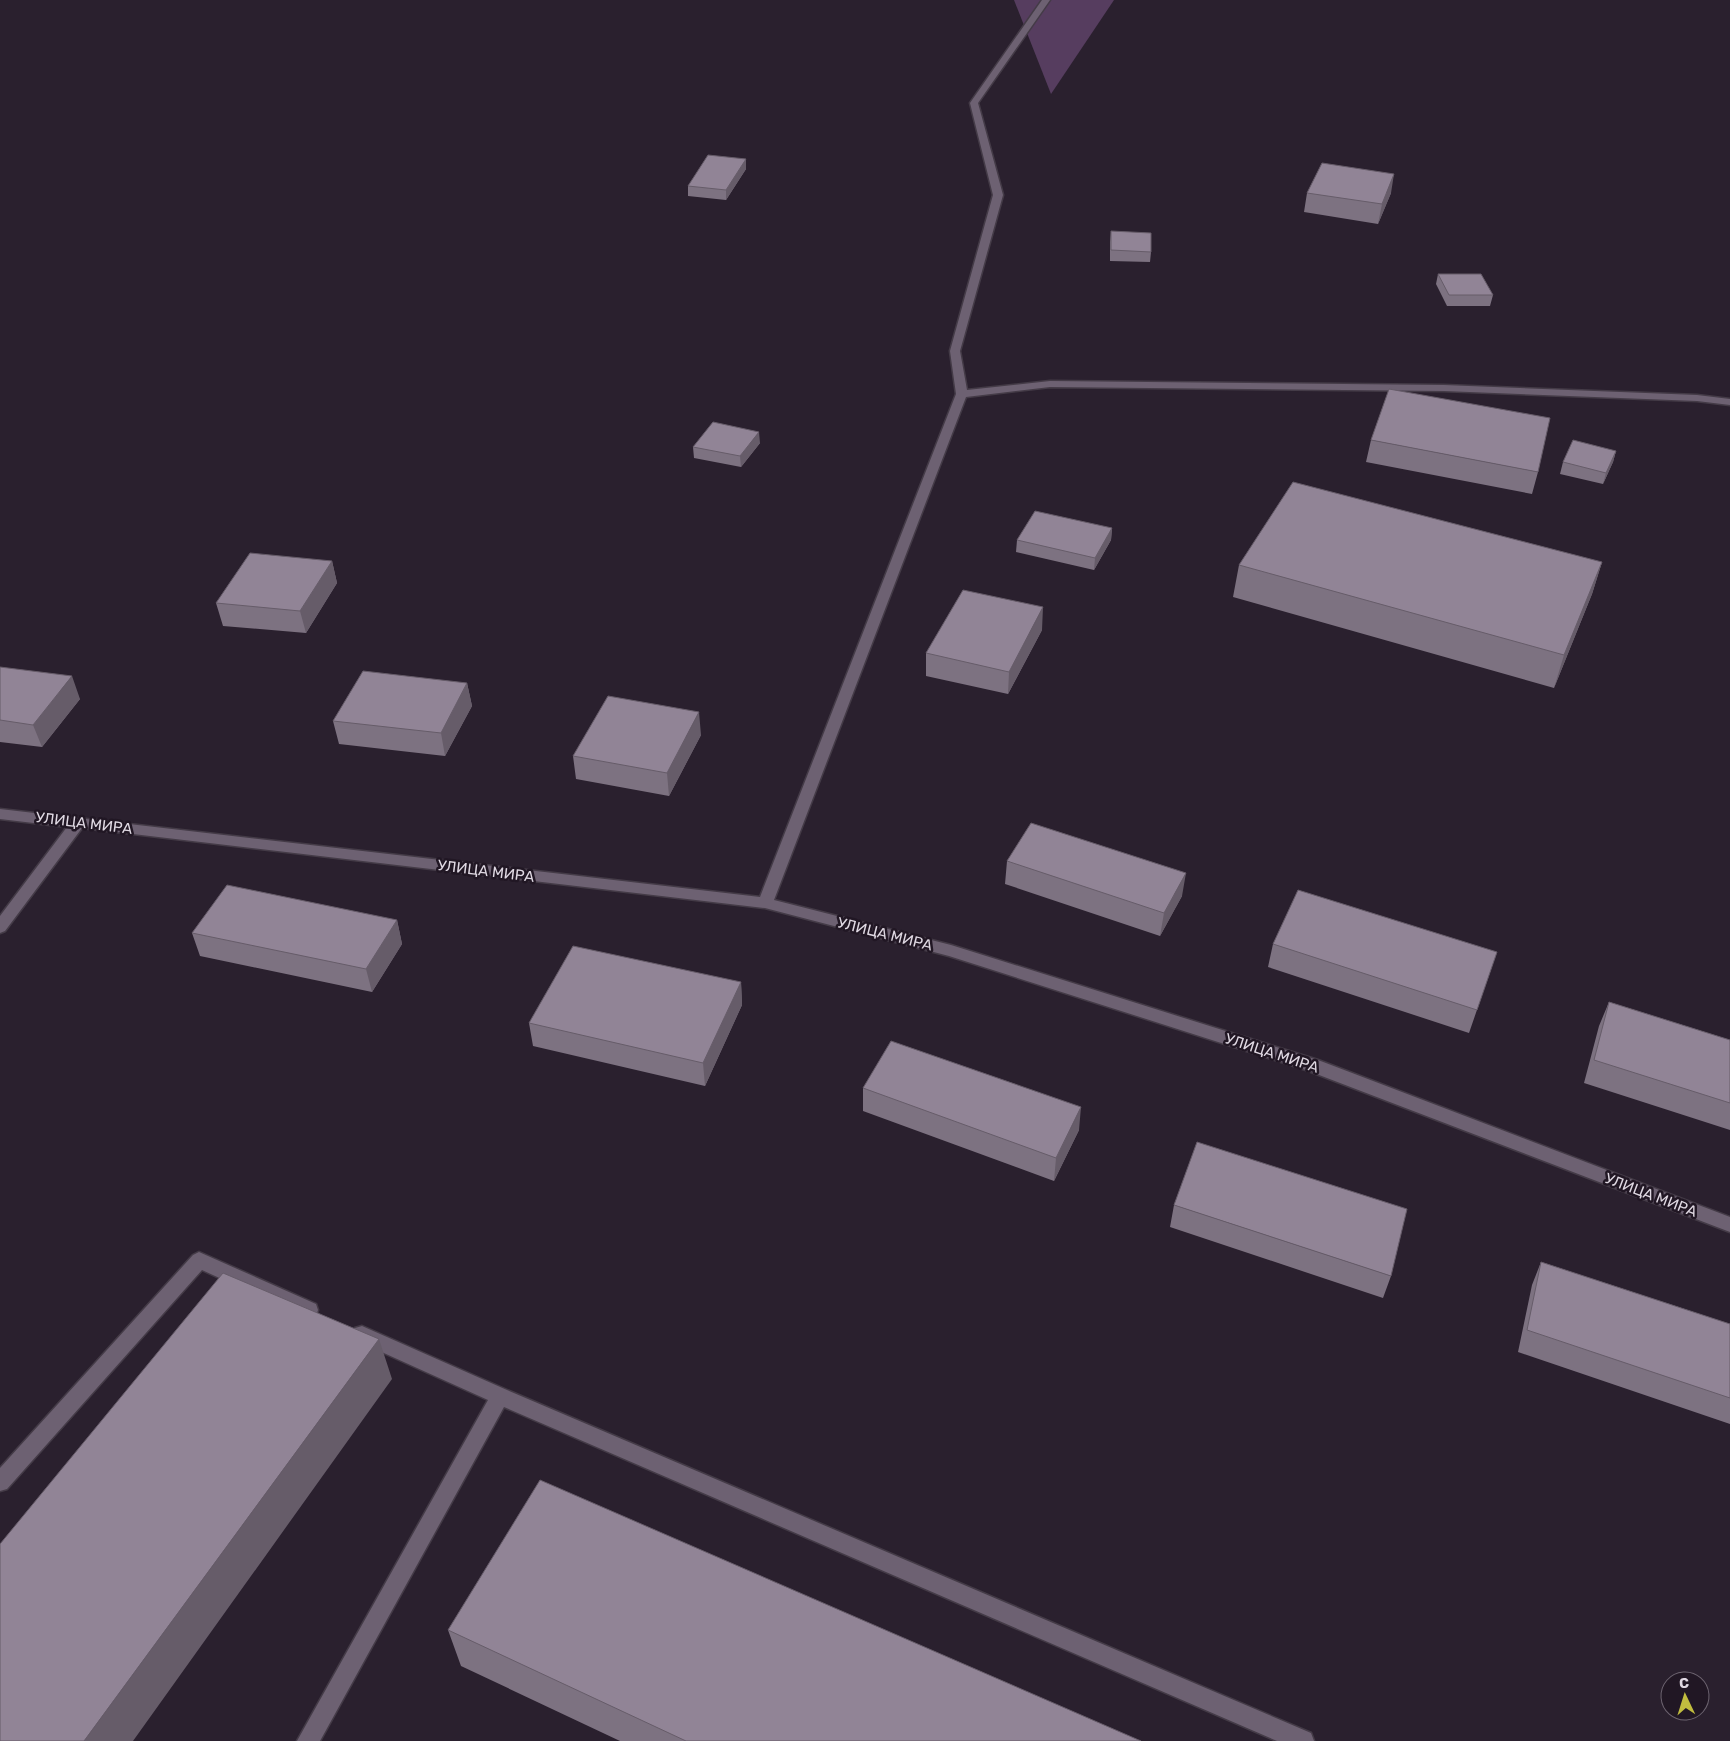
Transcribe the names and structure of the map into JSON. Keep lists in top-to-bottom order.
{
  "streets": {
    "street": ["УЛИЦА МИРА"]
  },
  "north": "top"
}
